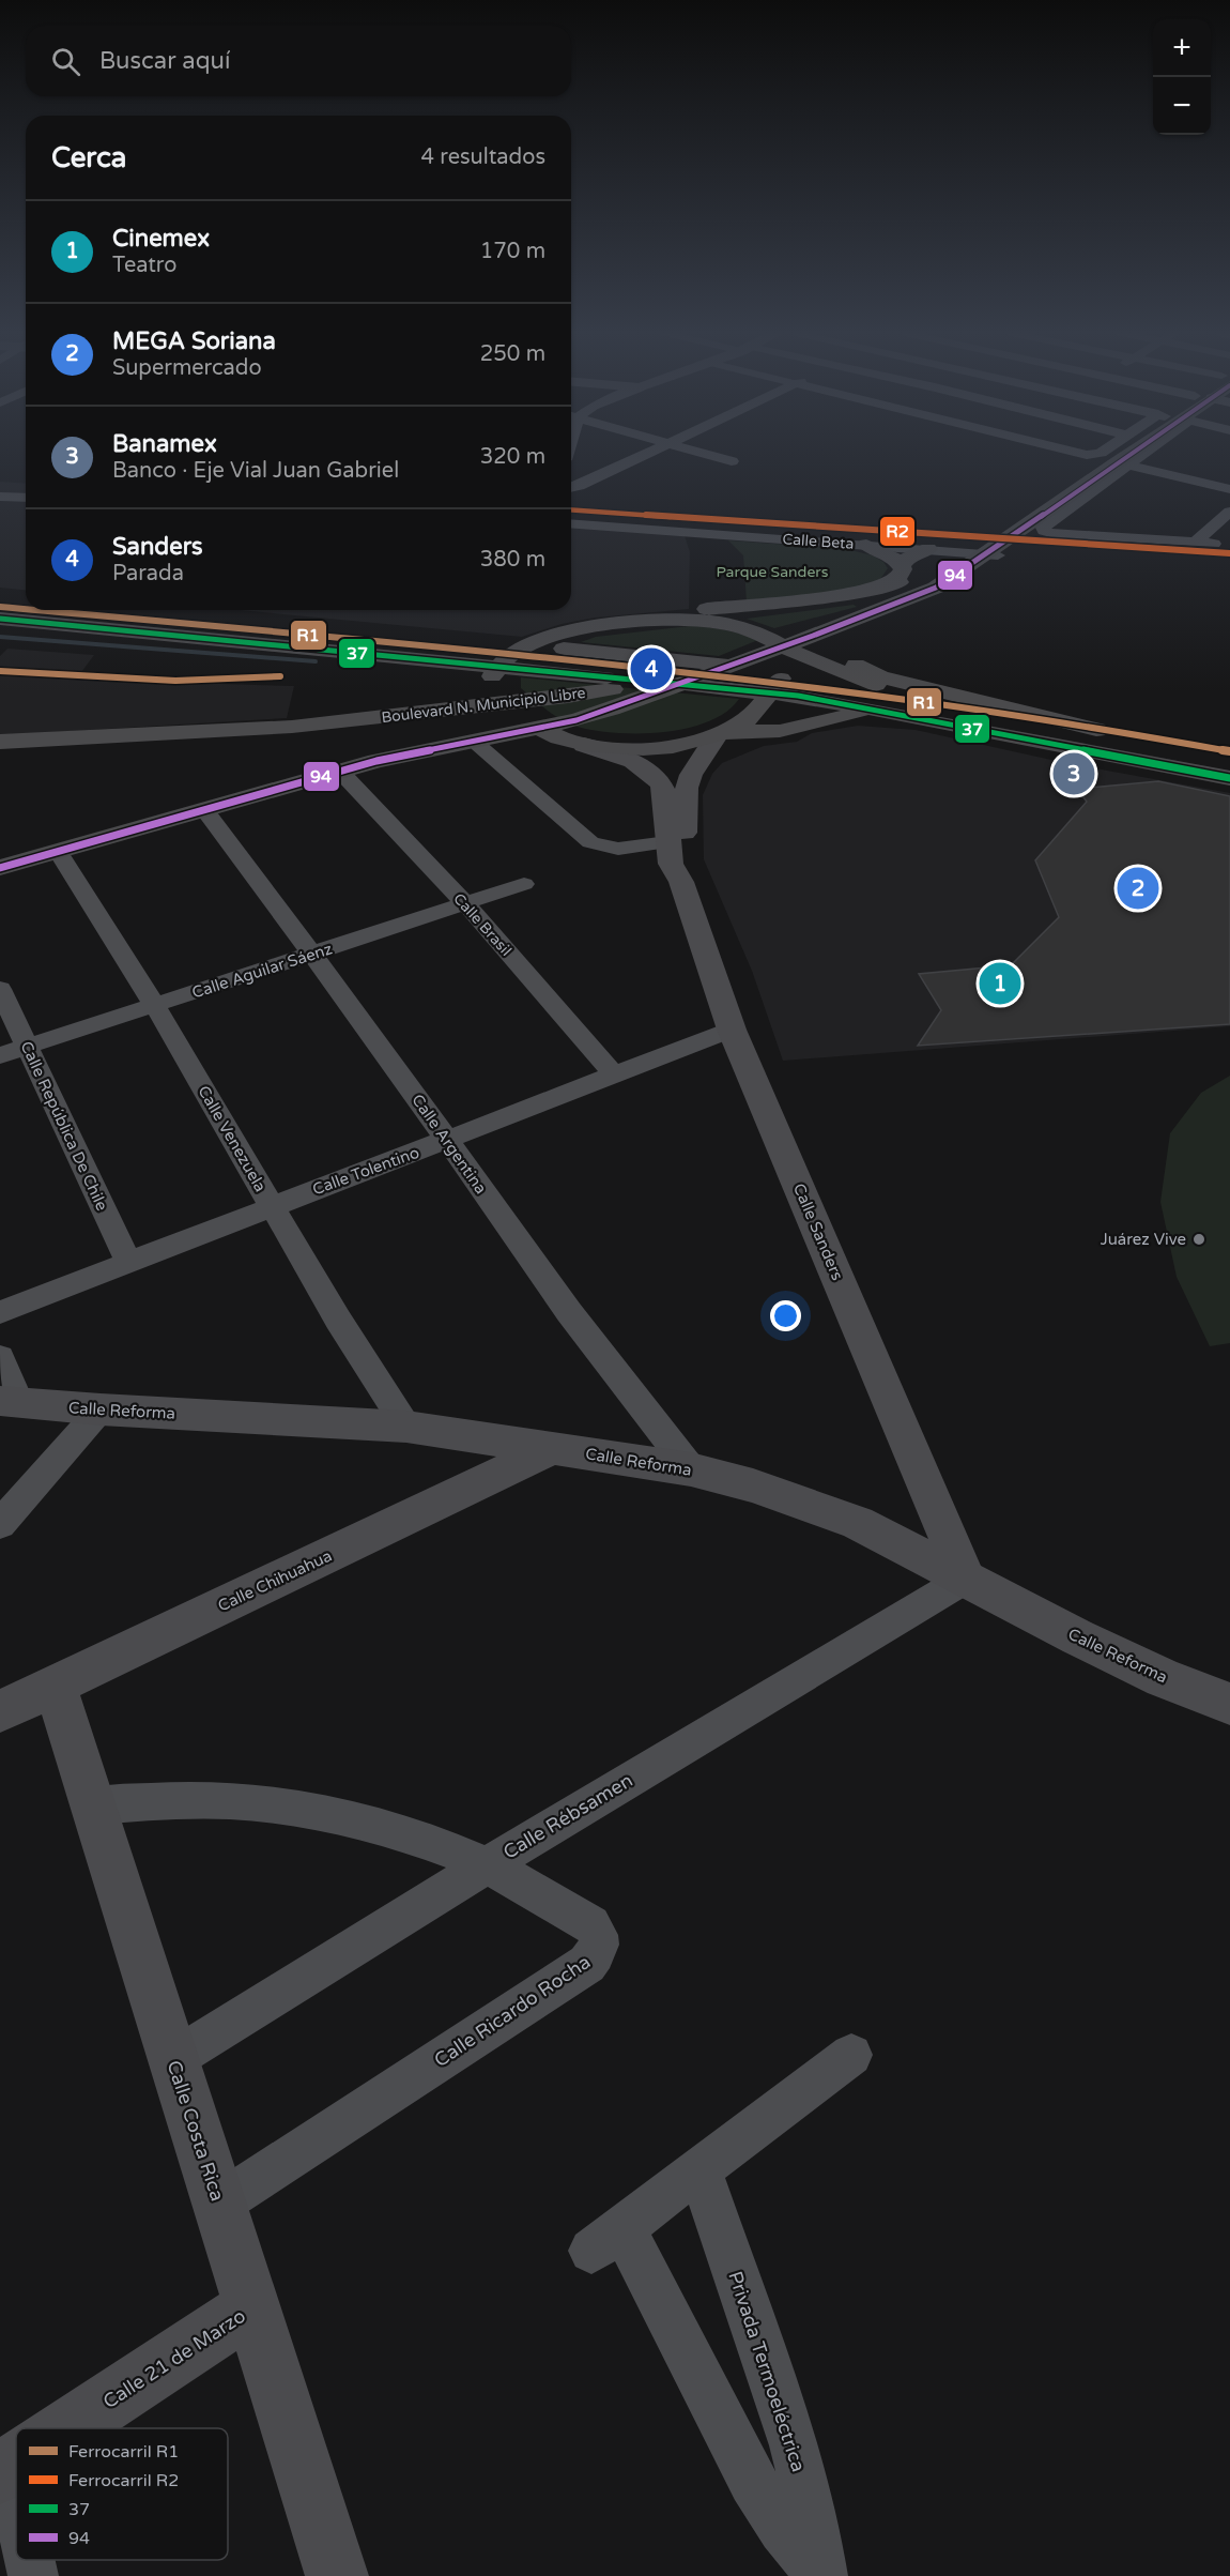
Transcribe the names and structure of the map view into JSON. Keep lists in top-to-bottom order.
{
  "streets": {
    "main road": ["Boulevard N. Municipio Libre"],
    "street": [
      "Calle Beta",
      "Calle Brasil",
      "Calle Aguilar Sáenz",
      "Calle República De Chile",
      "Calle Venezuela",
      "Calle Argentina",
      "Calle Tolentino",
      "Calle Sanders",
      "Calle Reforma",
      "Calle Chihuahua",
      "Calle Rébsamen",
      "Calle Ricardo Rocha",
      "Calle Costa Rica",
      "Calle 21 de Marzo",
      "Privada Termoeléctrica"
    ]
  },
  "crossings": [
    ["Boulevard N. Municipio Libre", "Calle Venezuela"],
    ["Calle Brasil", "Calle Aguilar Sáenz"],
    ["Calle Brasil", "Calle Tolentino"],
    ["Calle Aguilar Sáenz", "Calle República De Chile"],
    ["Calle Aguilar Sáenz", "Calle Venezuela"],
    ["Calle Aguilar Sáenz", "Calle Argentina"],
    ["Calle República De Chile", "Calle Tolentino"],
    ["Calle Venezuela", "Calle Tolentino"],
    ["Calle Venezuela", "Calle Reforma"],
    ["Calle Argentina", "Calle Tolentino"],
    ["Calle Argentina", "Calle Reforma"],
    ["Calle Tolentino", "Calle Sanders"],
    ["Calle Sanders", "Calle Reforma"],
    ["Calle Sanders", "Calle Rébsamen"],
    ["Calle Reforma", "Calle Chihuahua"],
    ["Calle Reforma", "Calle Rébsamen"],
    ["Calle Chihuahua", "Calle Costa Rica"],
    ["Calle Rébsamen", "Calle Ricardo Rocha"],
    ["Calle Rébsamen", "Calle Costa Rica"],
    ["Calle Ricardo Rocha", "Calle Costa Rica"],
    ["Calle Costa Rica", "Calle 21 de Marzo"]
  ],
  "parks": ["Parque Sanders"],
  "places": ["Juárez Vive"],
  "lines": [
    "transit line 94",
    "rail line R2",
    "rail line R1",
    "transit line 37"
  ],
  "legend": [
    "Ferrocarril R1",
    "Ferrocarril R2",
    "37",
    "94"
  ],
  "page": {
    "map_buttons": ["+", "−"],
    "search": "Buscar aquí",
    "heading": ["Cerca", "4 resultados"],
    "list": [
      {
        "mark": "1",
        "name": "Cinemex",
        "note": "Teatro",
        "value": "170 m"
      },
      {
        "mark": "2",
        "name": "MEGA Soriana",
        "note": "Supermercado",
        "value": "250 m"
      },
      {
        "mark": "3",
        "name": "Banamex",
        "note": "Banco · Eje Vial Juan Gabriel",
        "value": "320 m"
      },
      {
        "mark": "4",
        "name": "Sanders",
        "note": "Parada",
        "value": "380 m"
      }
    ],
    "pins": [
      "4",
      "3",
      "2",
      "1"
    ]
  }
}
